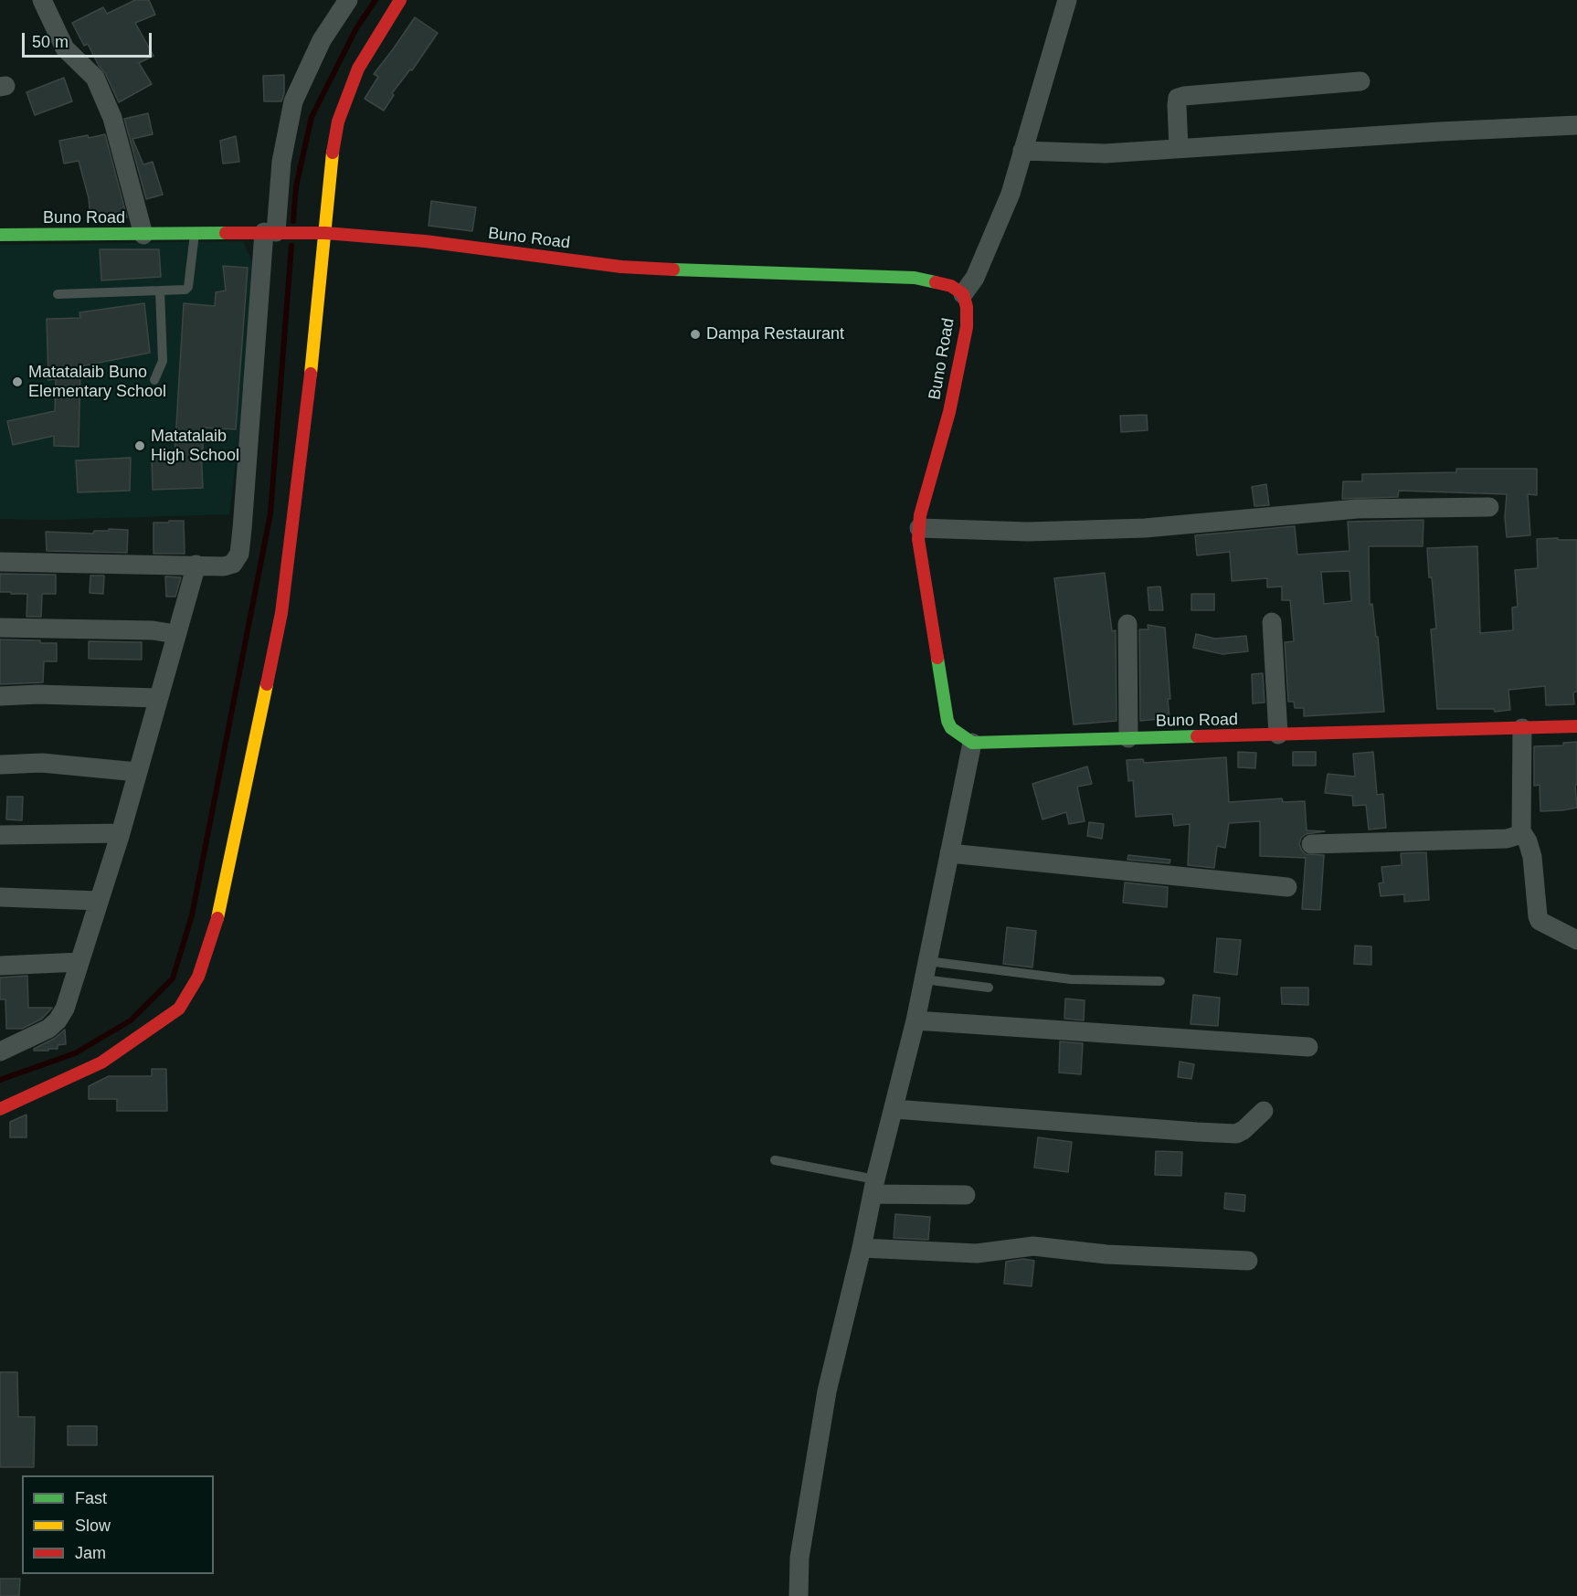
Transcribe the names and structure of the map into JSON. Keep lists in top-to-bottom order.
{
  "streets": {
    "street": ["Buno Road"]
  },
  "places": ["Dampa Restaurant", "Matatalaib Buno Elementary School", "Matatalaib High School"],
  "legend": ["Fast", "Slow", "Jam"],
  "scale_bar": "50 m"
}
